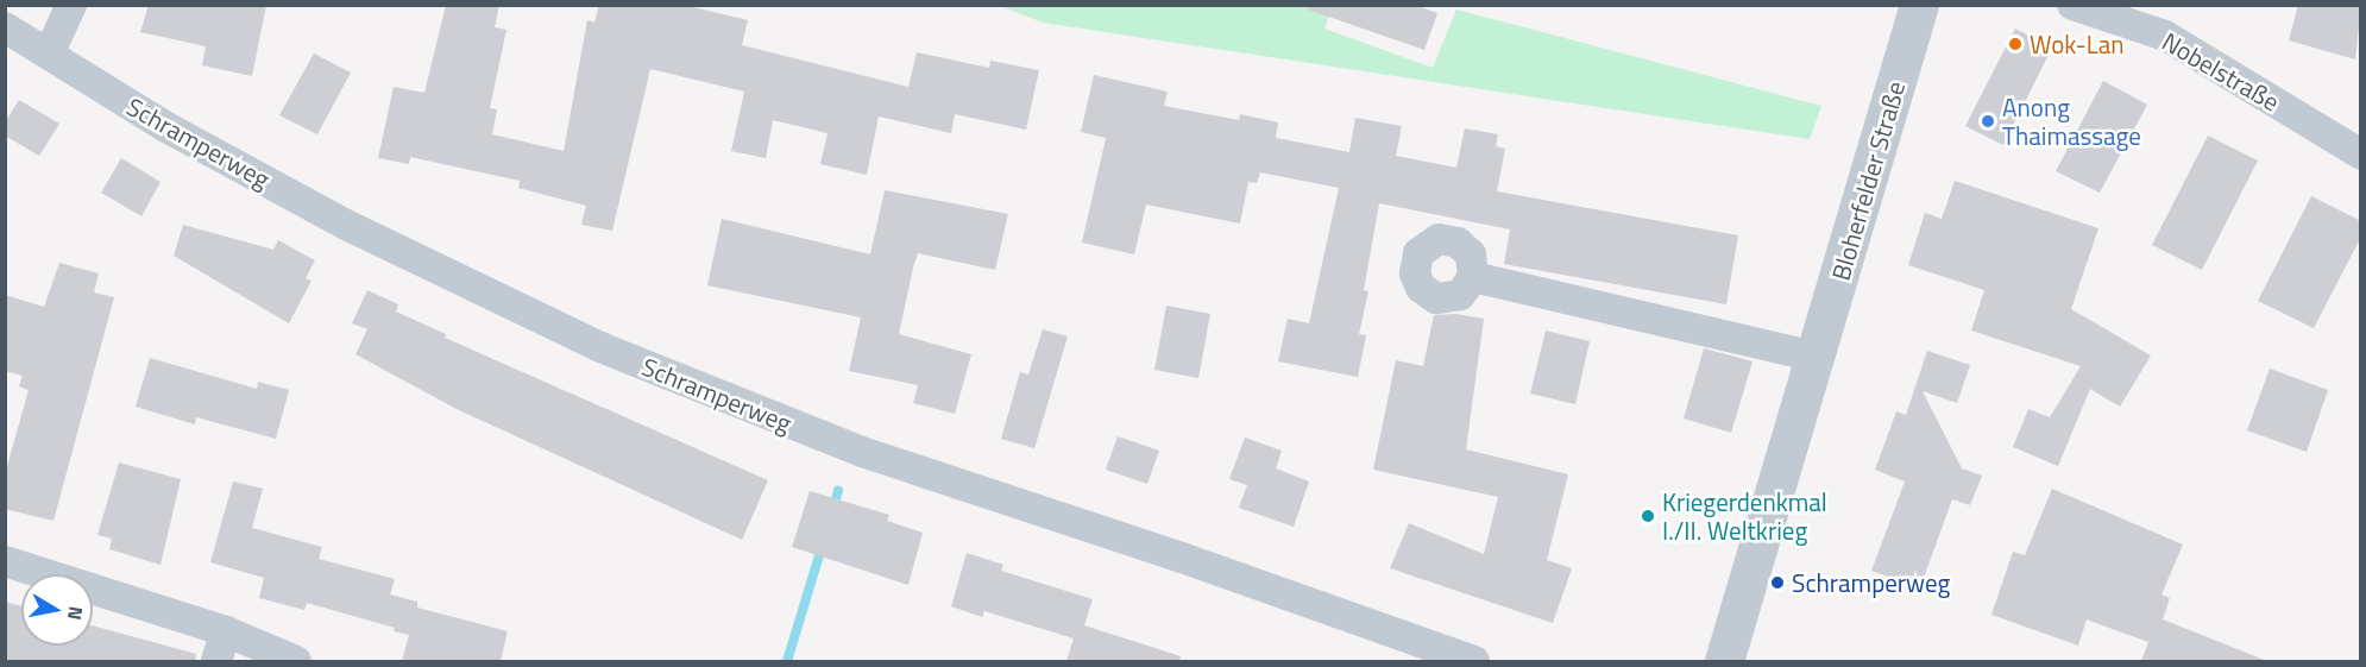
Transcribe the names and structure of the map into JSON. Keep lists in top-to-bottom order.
{
  "streets": {
    "street": ["Nobelstraße", "Schramperweg", "Bloherfelder Straße"]
  },
  "places": [
    "Wok-Lan",
    "Anong Thaimassage",
    "Kriegerdenkmal I./II. Weltkrieg",
    "Schramperweg"
  ],
  "north": "right"
}
